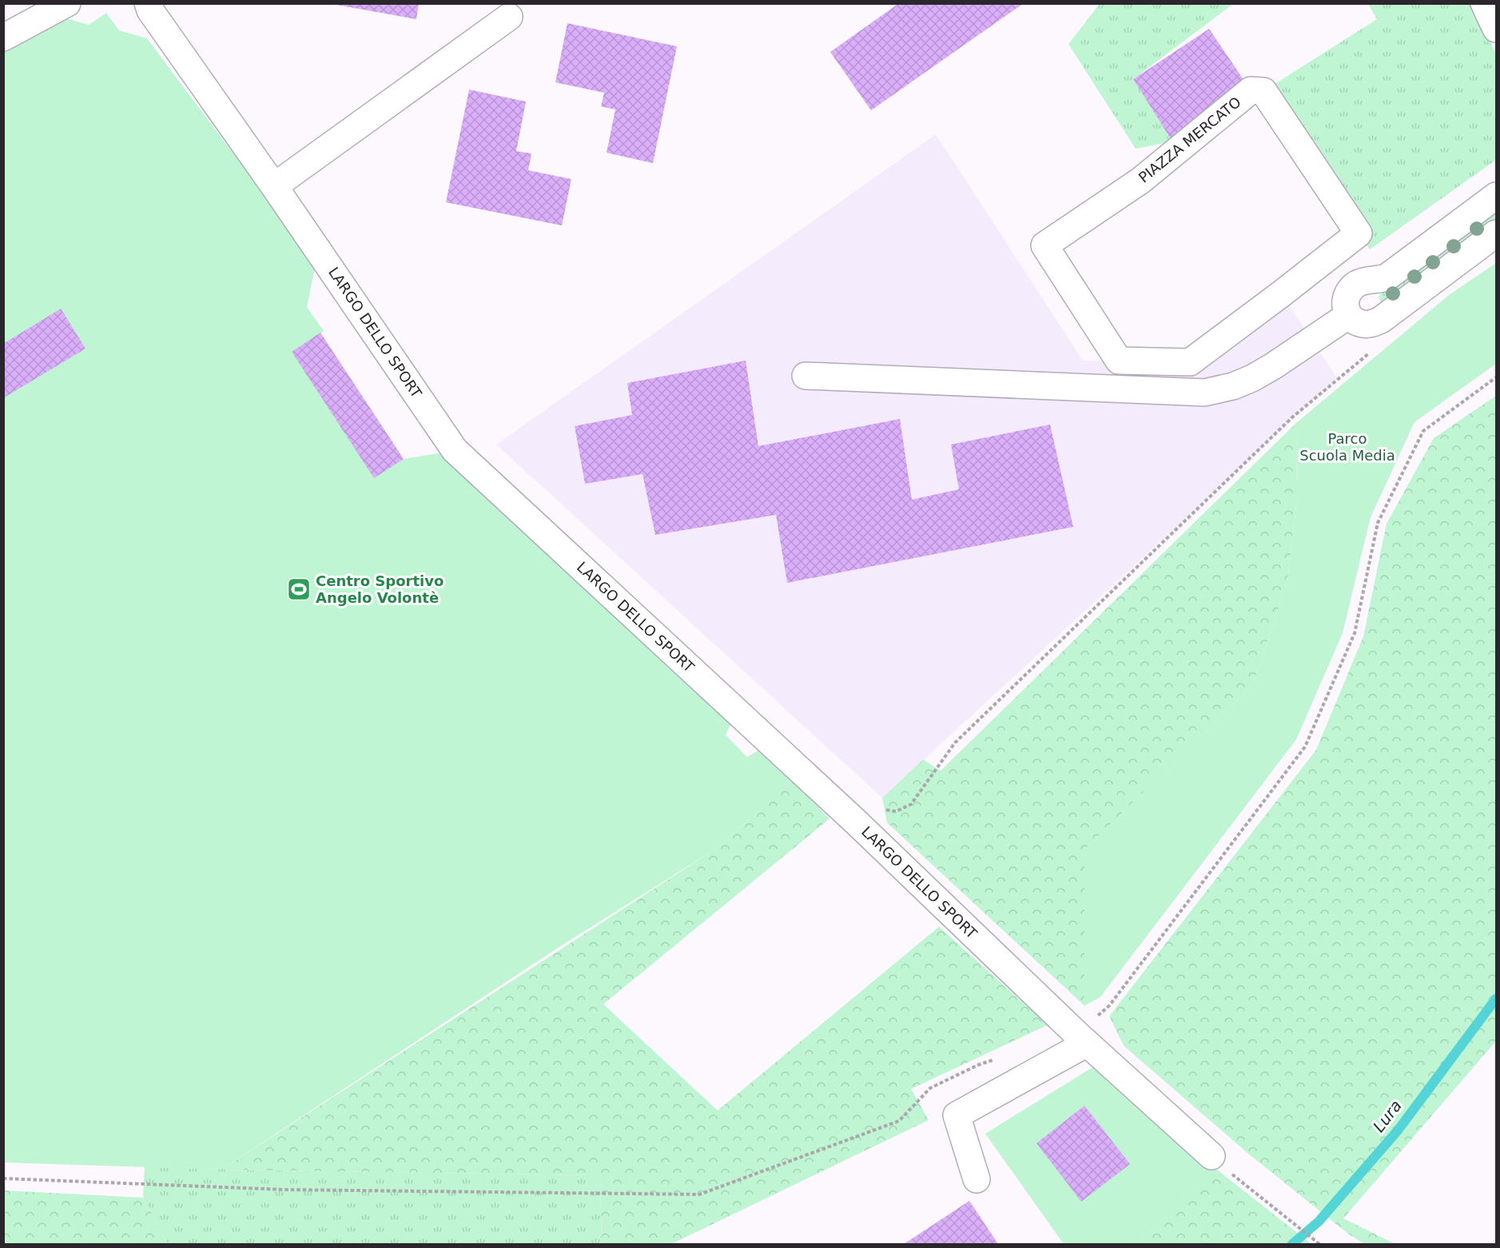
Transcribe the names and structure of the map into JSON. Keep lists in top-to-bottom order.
{
  "streets": {
    "street": ["PIAZZA MERCATO", "LARGO DELLO SPORT"]
  },
  "water": ["Lura"],
  "parks": ["Parco Scuola Media"],
  "places": {
    "sports": ["Centro Sportivo Angelo Volontè"]
  }
}
